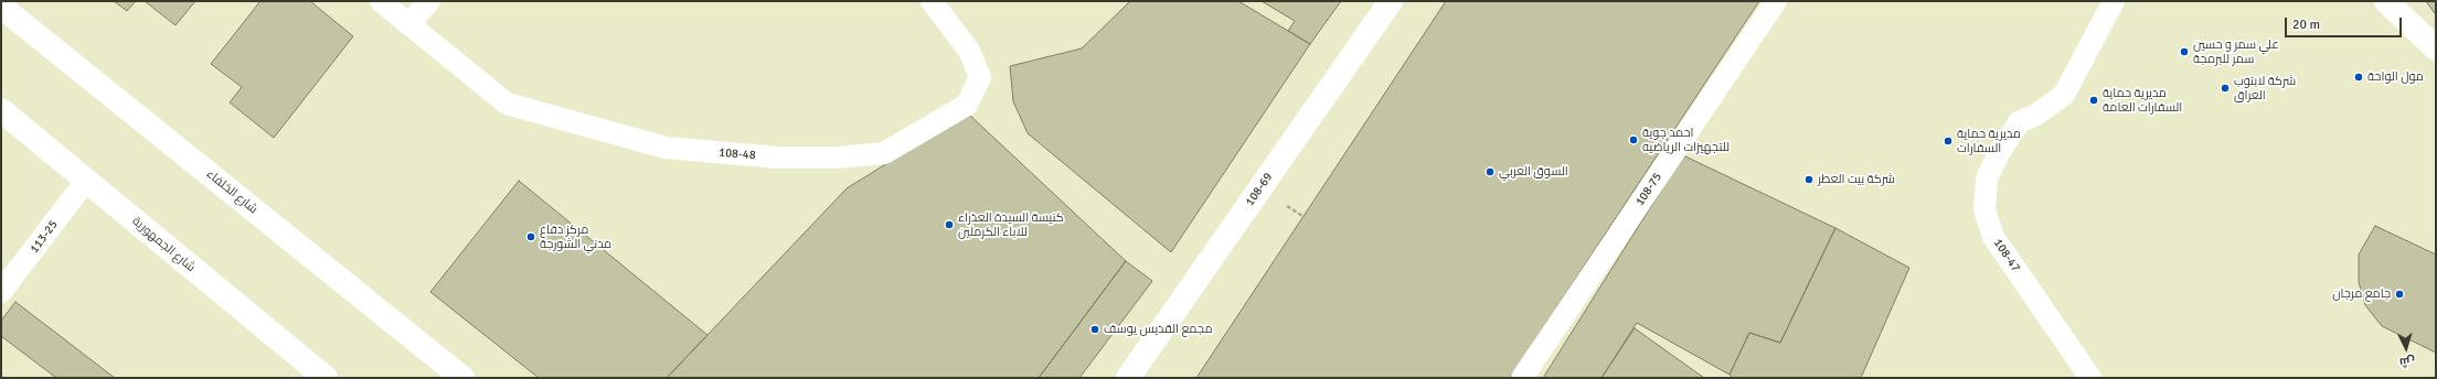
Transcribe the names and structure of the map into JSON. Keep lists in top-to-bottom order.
{
  "streets": {
    "main road": ["108-69", "شارع الخلفاء", "شارع الجمهورية"],
    "lane": [
      "108-48",
      "108-75",
      "113-25",
      "108-47"
    ]
  },
  "crossings": [
    ["113-25", "شارع الجمهورية"]
  ],
  "places": [
    "علي سمر و حسين سمر للبرمجة",
    "مول الواحة",
    "شركة لابتوب العراق",
    "مديرية حماية السفارات العامة",
    "احمد جوية للتجهيزات الرياضيه",
    "مديرية حماية السفارات",
    "السوق العربي",
    "شركة بيت العطر",
    "كنيسة السيدة العذراء للاباء الكرملين",
    "مركز دفاع مدني الشورجة",
    "جامع مرجان",
    "مجمع القديس يوسف"
  ],
  "scale_bar": "20 m",
  "north": "bottom"
}
